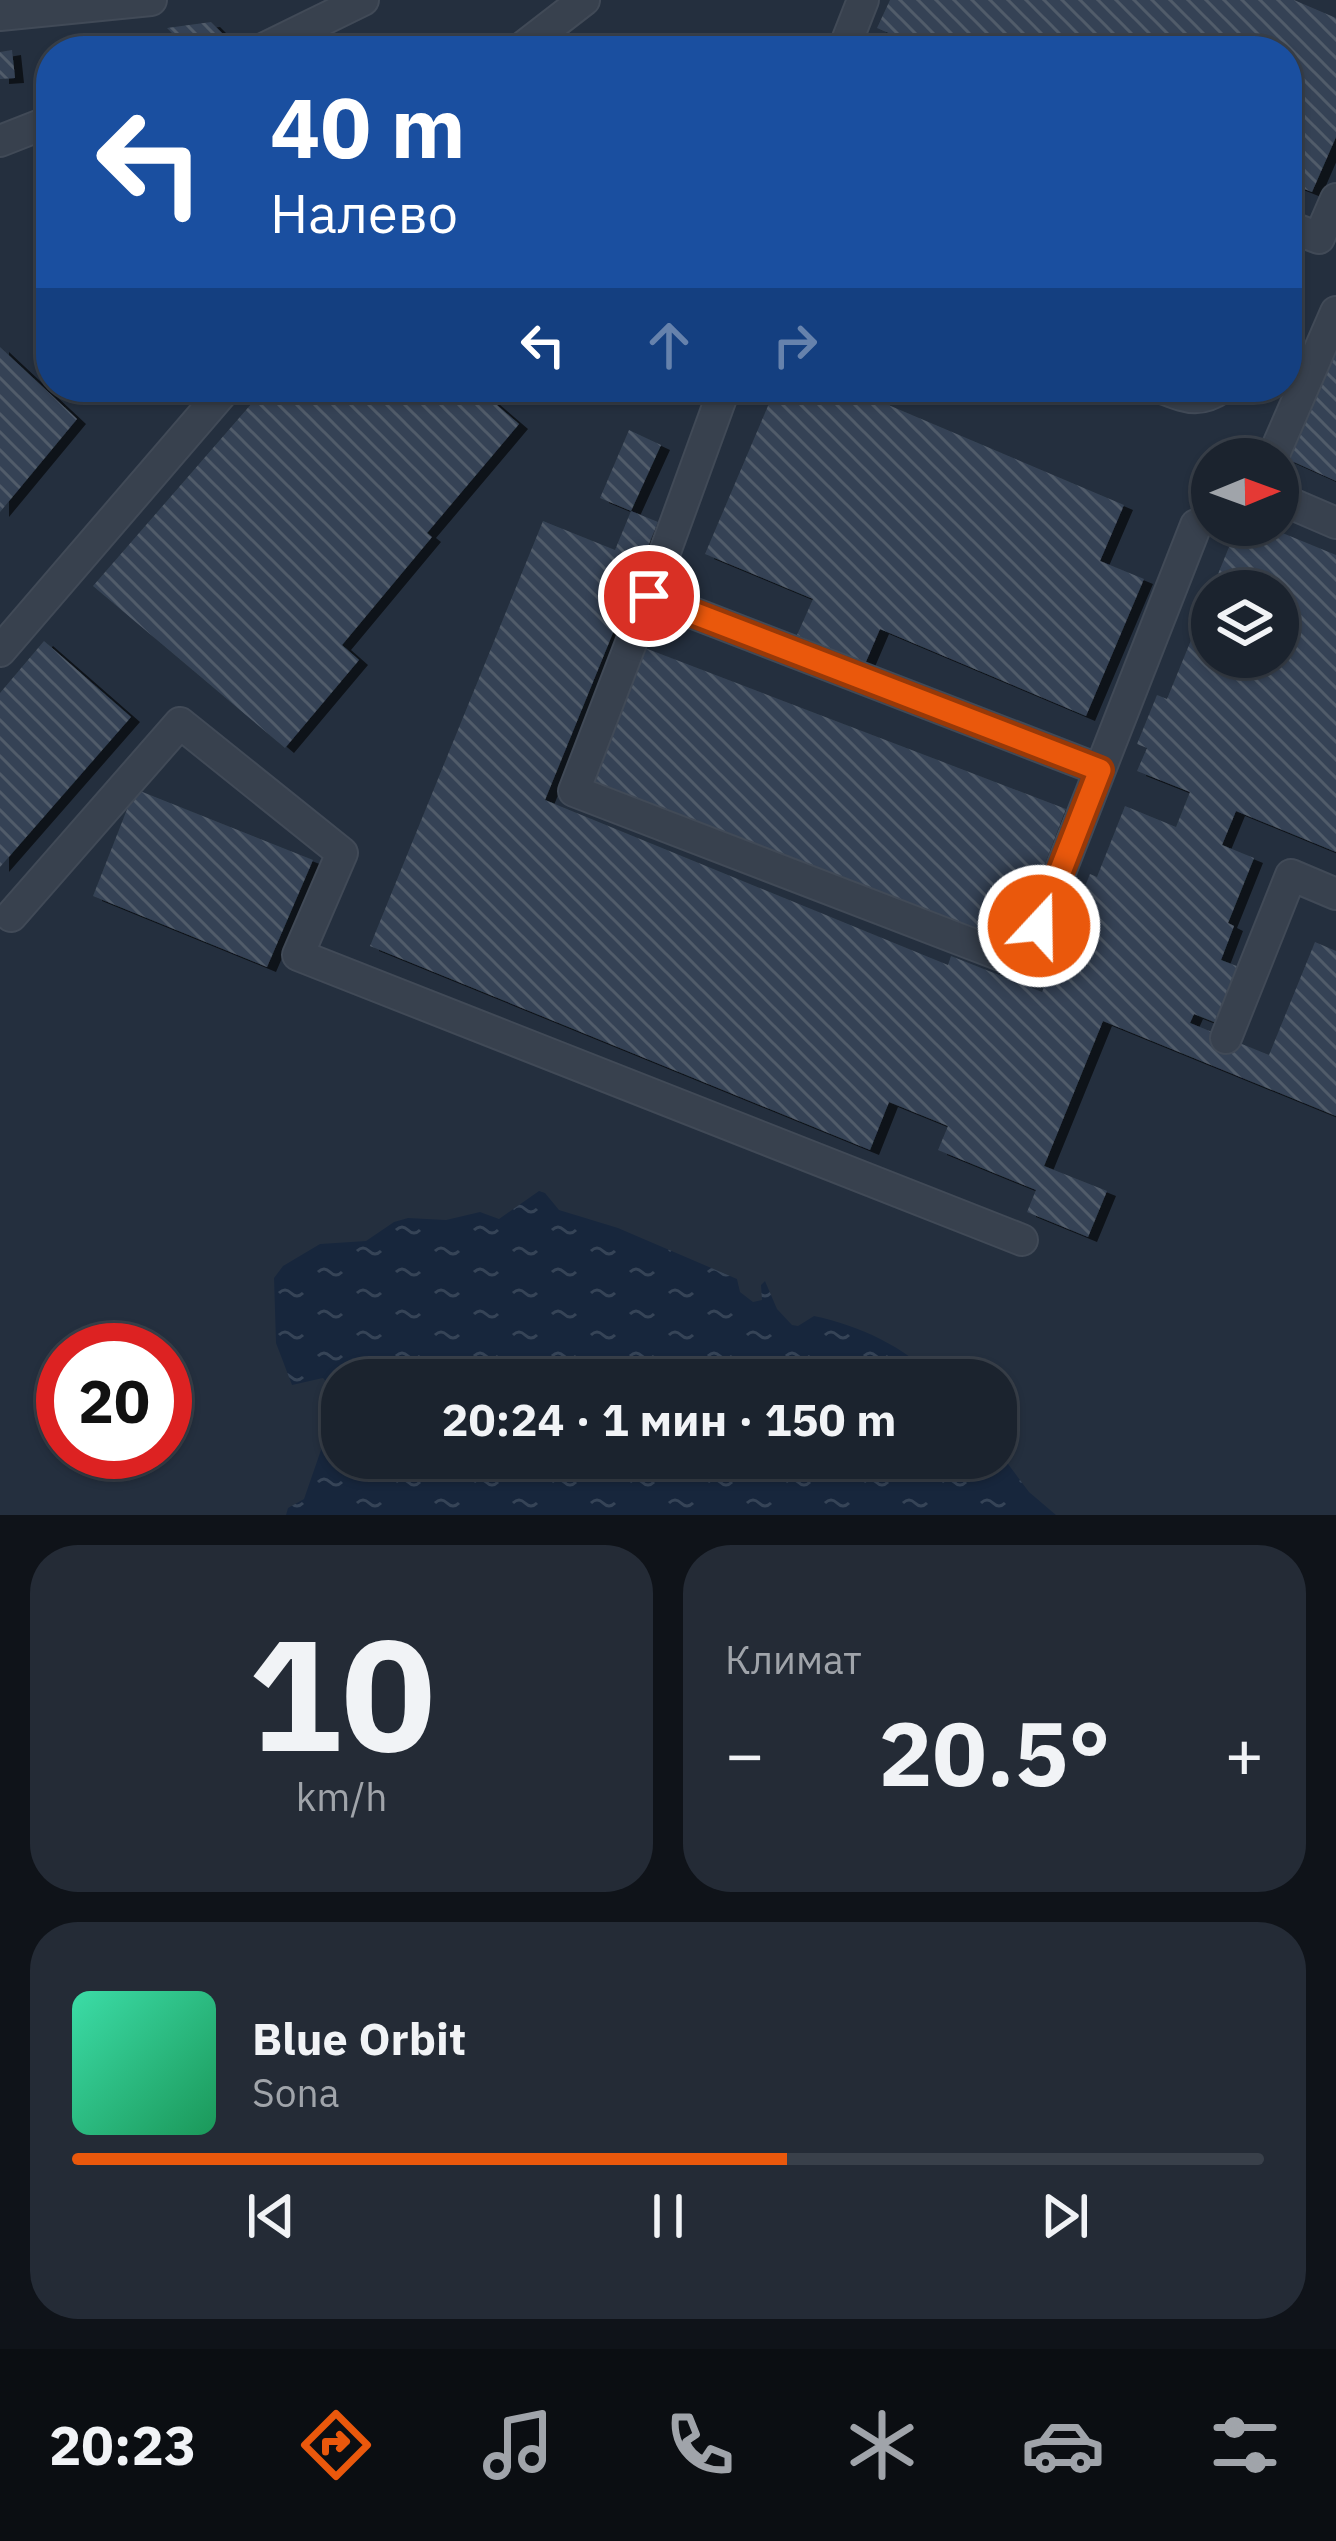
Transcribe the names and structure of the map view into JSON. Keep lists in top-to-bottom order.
{
  "north": "right",
  "page": {
    "turn": ["40 m", "Налево"],
    "limit": "20",
    "trip": "20:24 · 1 мин · 150 m",
    "tile": [
      ["10", "km/h"],
      "Климат"
    ],
    "heat": ["−", "20.5°", "+"],
    "song": ["Blue Orbit", "Sona"],
    "tabs": "20:23"
  }
}
